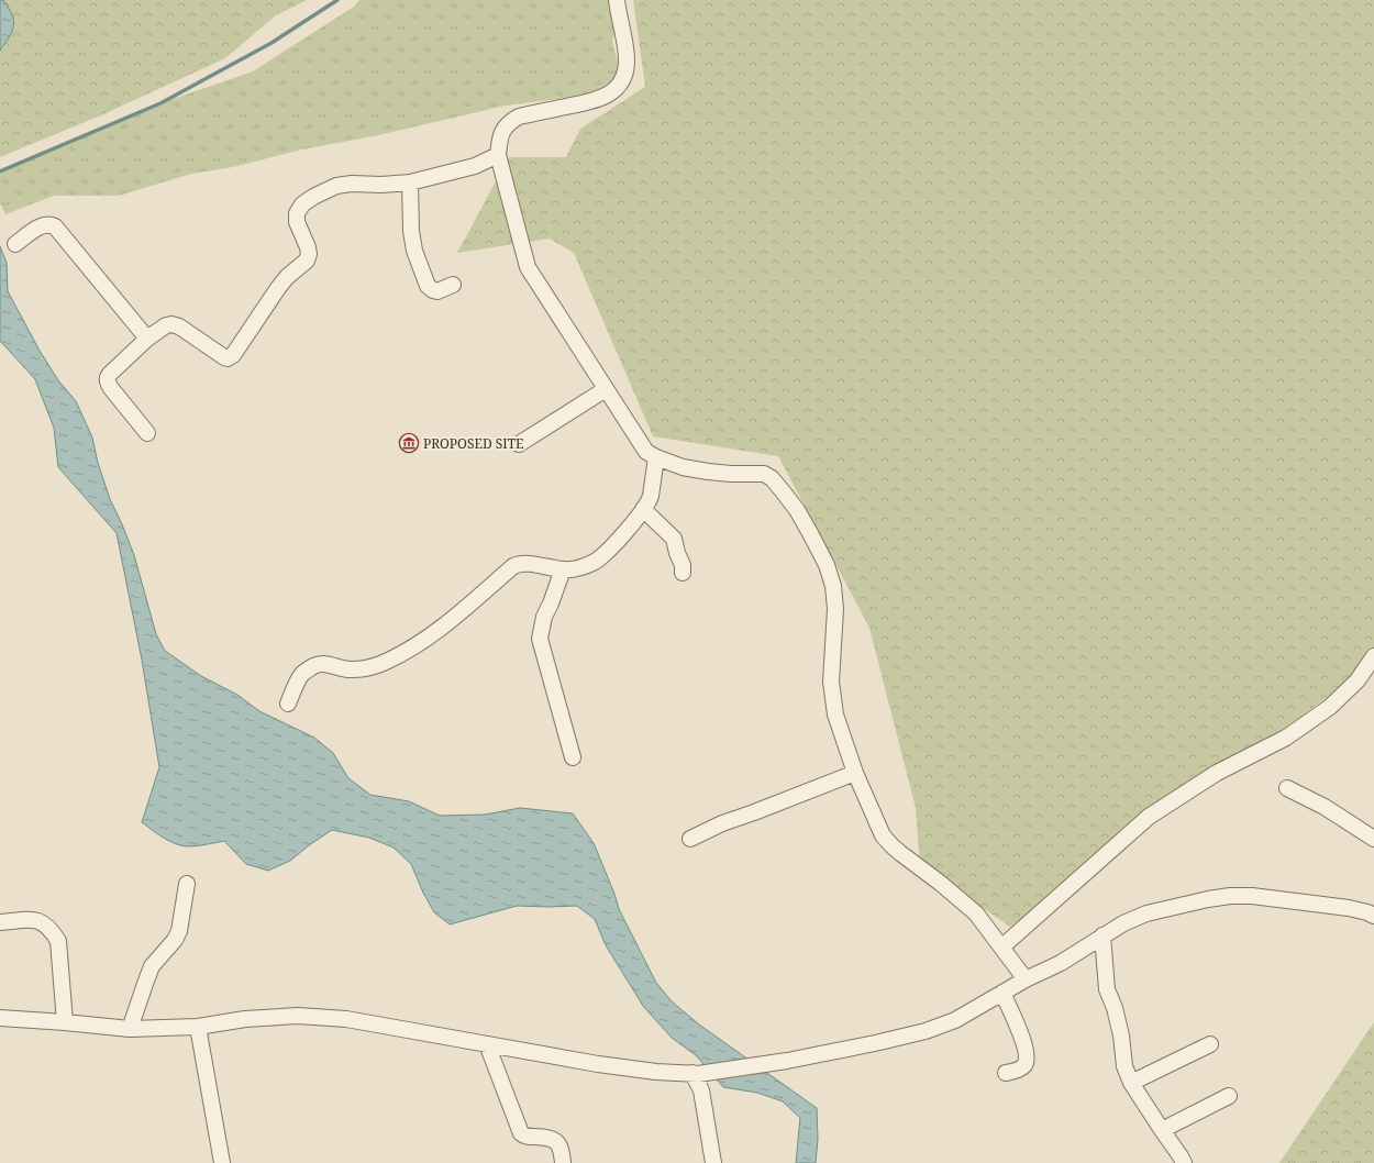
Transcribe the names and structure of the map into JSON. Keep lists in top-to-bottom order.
{
  "places": {
    "museum": ["PROPOSED SITE"]
  }
}
